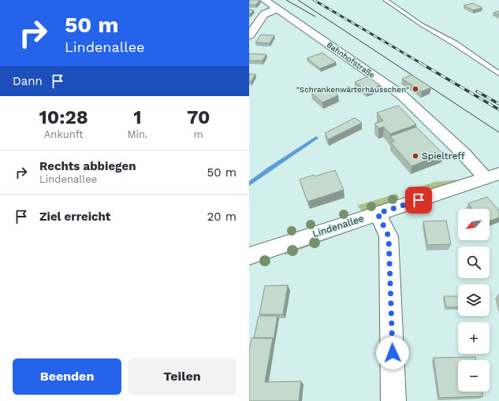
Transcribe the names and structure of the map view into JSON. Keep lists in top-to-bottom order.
{
  "streets": {
    "street": ["Bahnhofstraße", "Lindenallee"]
  },
  "crossings": [
    ["Bahnhofstraße", "Lindenallee"]
  ],
  "places": ["\"Schrankenwärterhäusschen\"", "Spieltreff"],
  "north": "bottom left",
  "page": {
    "turn": ["50 m", "Lindenallee"],
    "then": "Dann",
    "eta": [
      "10:28",
      "Ankunft",
      "1",
      "Min.",
      "70",
      "m"
    ],
    "list": [
      {
        "name": "Rechts abbiegen",
        "note": "Lindenallee",
        "value": "50 m"
      },
      {
        "name": "Ziel erreicht",
        "value": "20 m"
      }
    ],
    "map_buttons": ["+", "−"],
    "buttons": ["Beenden", "Teilen"]
  }
}
